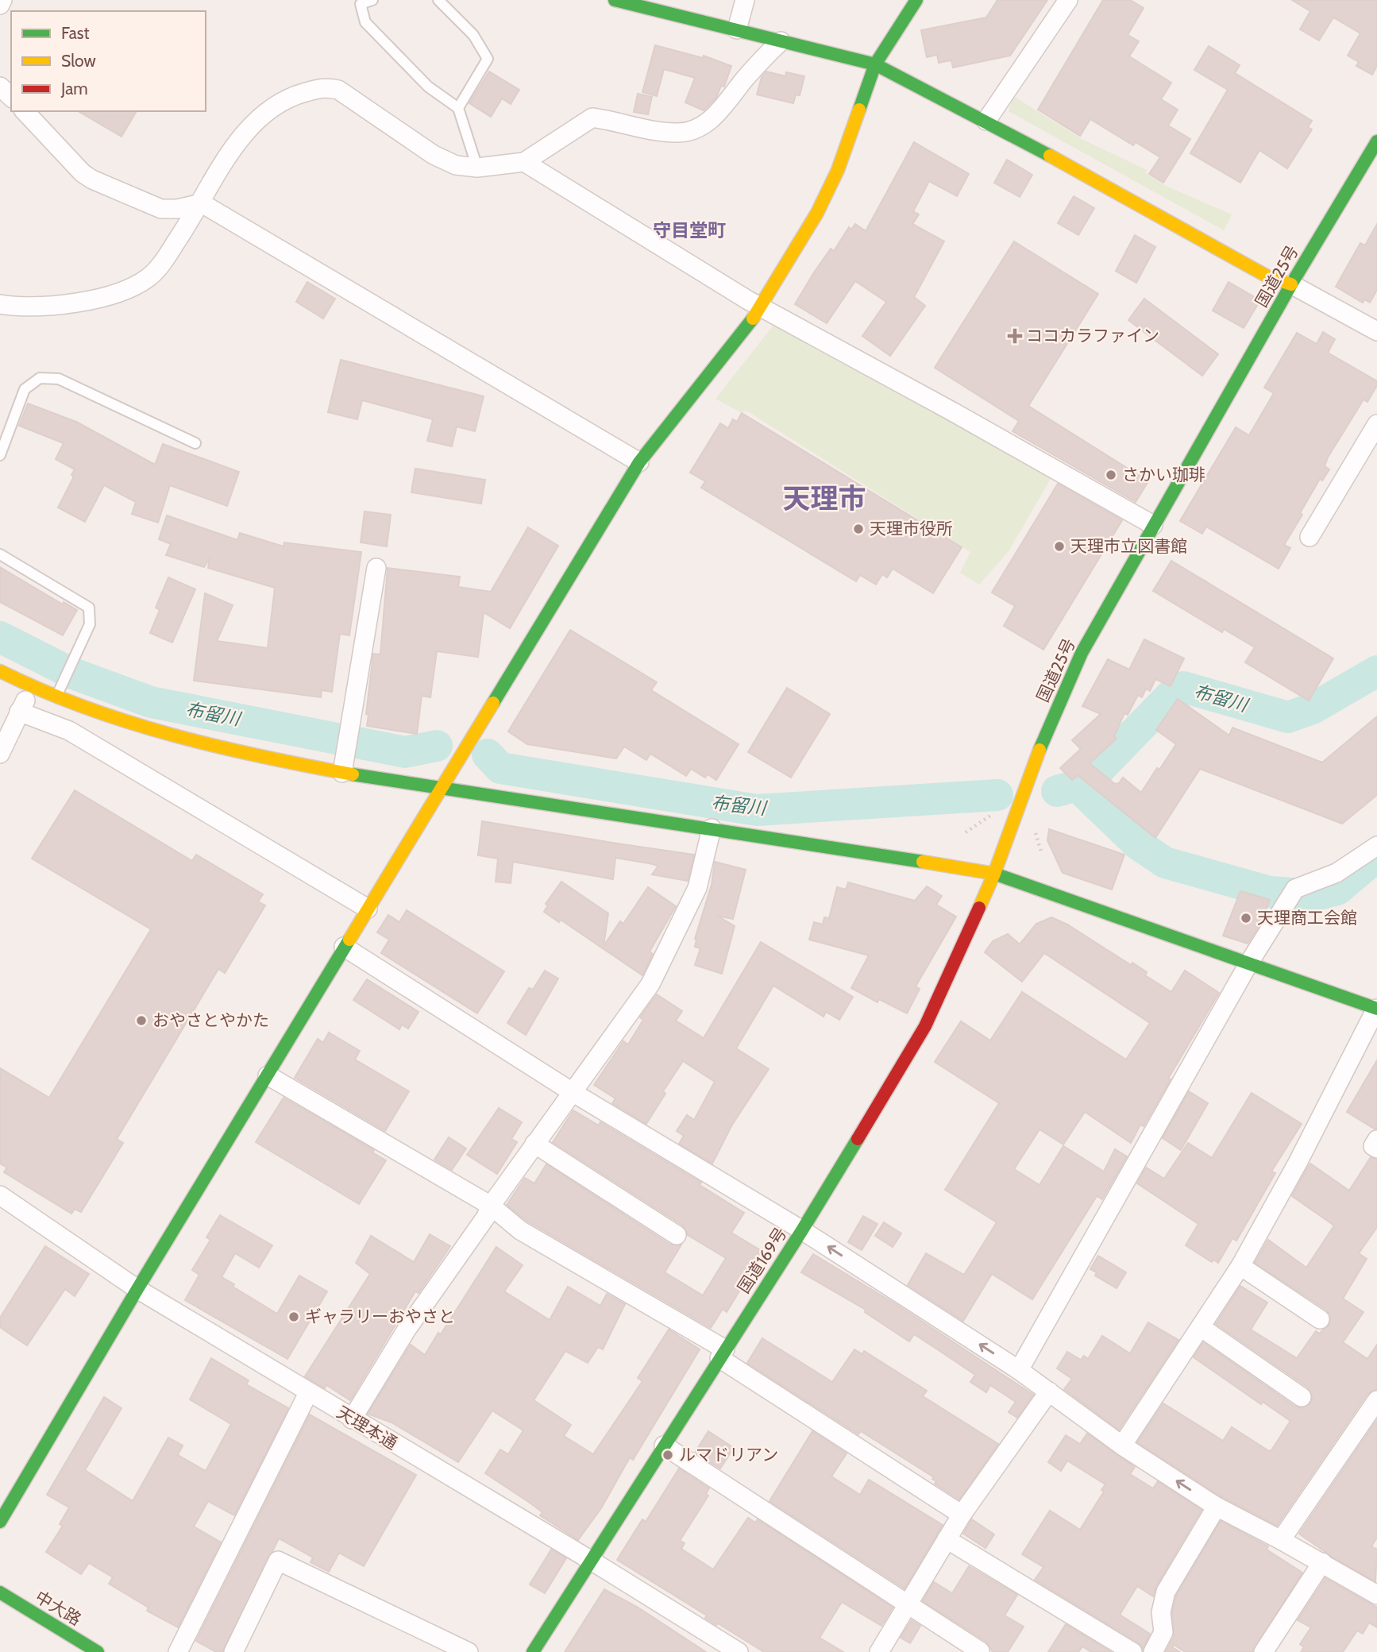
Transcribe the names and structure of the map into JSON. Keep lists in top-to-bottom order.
{
  "streets": {
    "main road": ["国道25号", "国道169号", "中大路"],
    "street": ["天理本通"]
  },
  "crossings": [
    ["国道25号", "国道169号"],
    ["国道169号", "天理本通"]
  ],
  "districts": ["守目堂町", "天理市"],
  "water": ["布留川"],
  "places": {
    "health": ["ココカラファイン"],
    "other": [
      "さかい珈琲",
      "天理市役所",
      "天理市立図書館",
      "天理商工会館",
      "おやさとやかた",
      "ギャラリーおやさと",
      "ルマドリアン"
    ]
  },
  "legend": ["Fast", "Slow", "Jam"]
}
